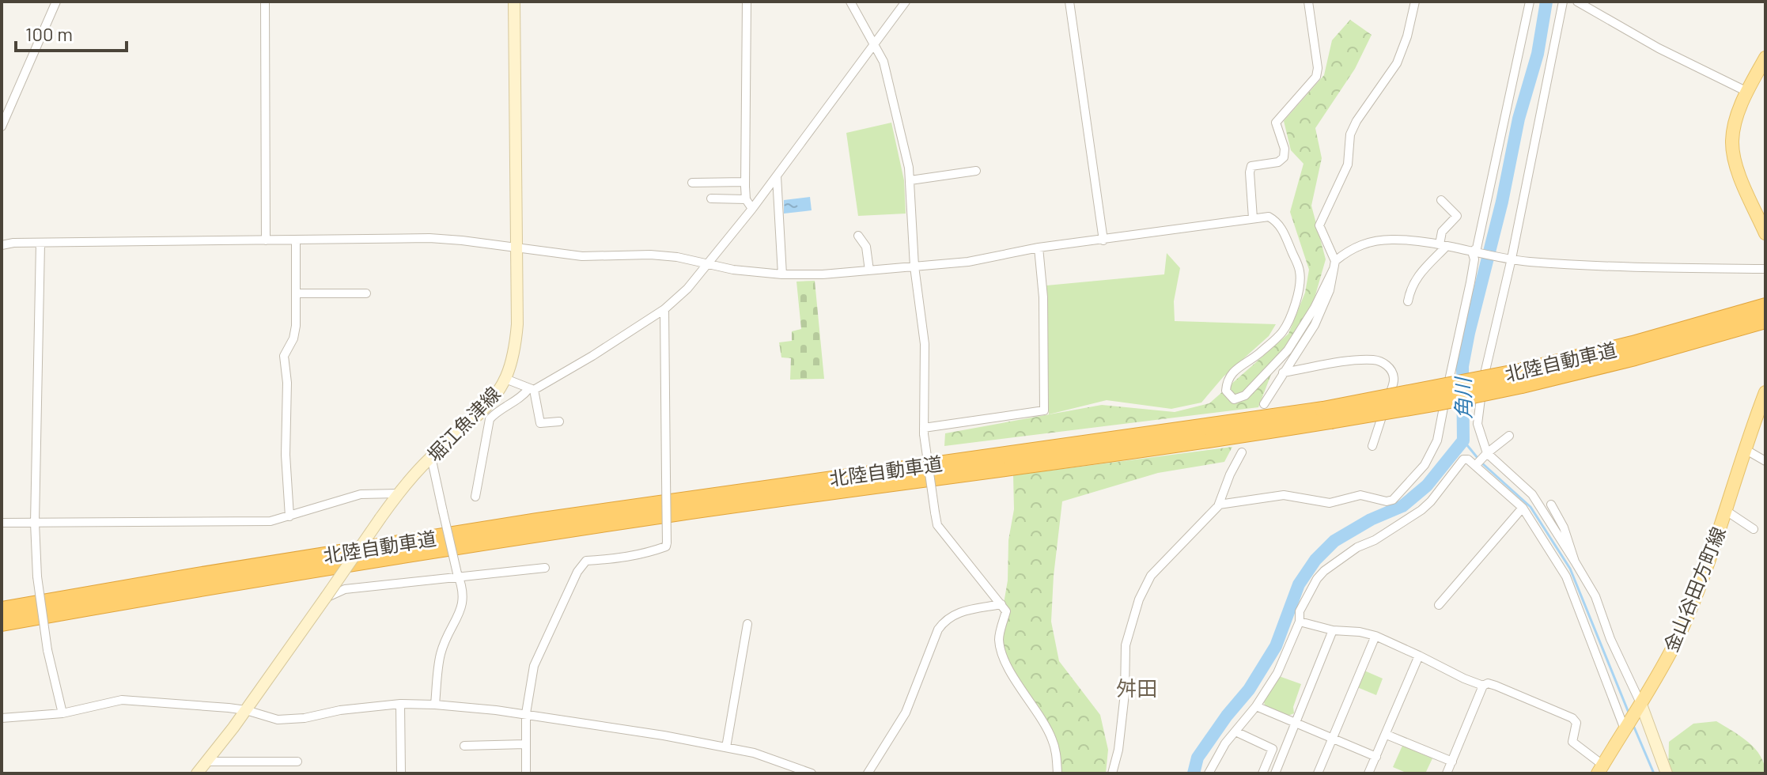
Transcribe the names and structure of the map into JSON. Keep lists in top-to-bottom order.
{
  "streets": {
    "highway": ["北陸自動車道"],
    "main road": ["堀江魚津線", "金山谷田方町線"]
  },
  "districts": ["舛田"],
  "water": ["角川"],
  "scale_bar": "100 m"
}
